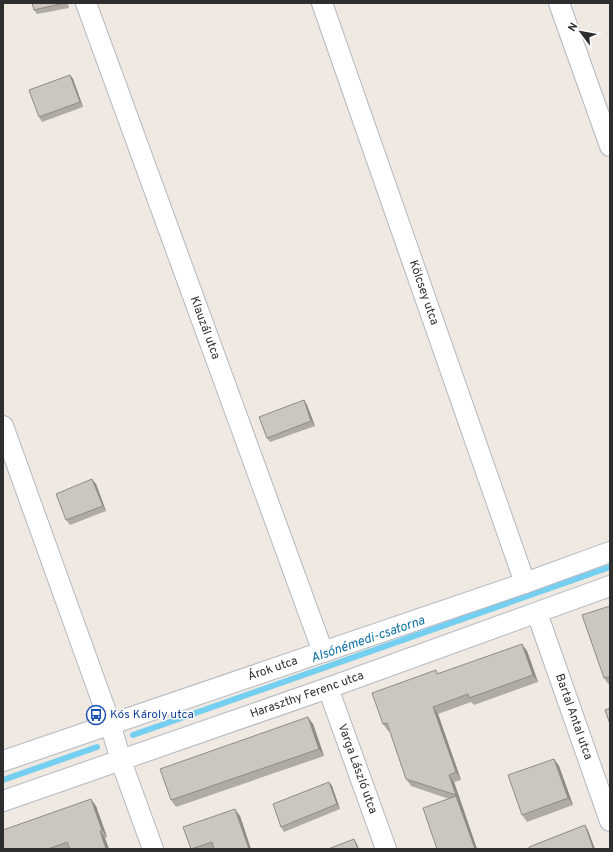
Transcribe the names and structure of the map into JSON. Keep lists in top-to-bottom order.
{
  "streets": {
    "street": [
      "Kölcsey utca",
      "Klauzál utca",
      "Árok utca",
      "Haraszthy Ferenc utca",
      "Bartal Antal utca",
      "Varga László utca"
    ]
  },
  "crossings": [
    ["Kölcsey utca", "Árok utca"],
    ["Klauzál utca", "Árok utca"],
    ["Haraszthy Ferenc utca", "Bartal Antal utca"],
    ["Haraszthy Ferenc utca", "Varga László utca"]
  ],
  "water": ["Alsónémedi-csatorna"],
  "places": {
    "bus stop": ["Kós Károly utca"]
  },
  "north": "top left"
}
